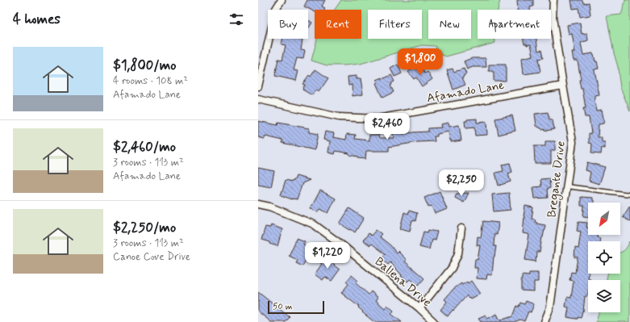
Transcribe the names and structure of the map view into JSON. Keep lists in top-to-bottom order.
{
  "streets": {
    "street": ["Afamado Lane", "Bregante Drive", "Ballena Drive"]
  },
  "crossings": [
    ["Afamado Lane", "Bregante Drive"]
  ],
  "scale_bar": "50 m",
  "north": "bottom left",
  "page": {
    "heading": "4 homes",
    "chip": [
      "Buy",
      "Rent",
      "Filters",
      "New",
      "Apartment"
    ],
    "list": [
      {
        "name": "$1,800/mo",
        "note": "4 rooms · 108 m² · Afamado Lane"
      },
      {
        "name": "$2,460/mo",
        "note": "3 rooms · 113 m² · Afamado Lane"
      },
      {
        "name": "$2,250/mo",
        "note": "3 rooms · 113 m² · Canoe Cove Drive"
      }
    ],
    "price": [
      "$1,800",
      "$2,460",
      "$2,250",
      "$1,220"
    ],
    "scale": "50 m"
  }
}
